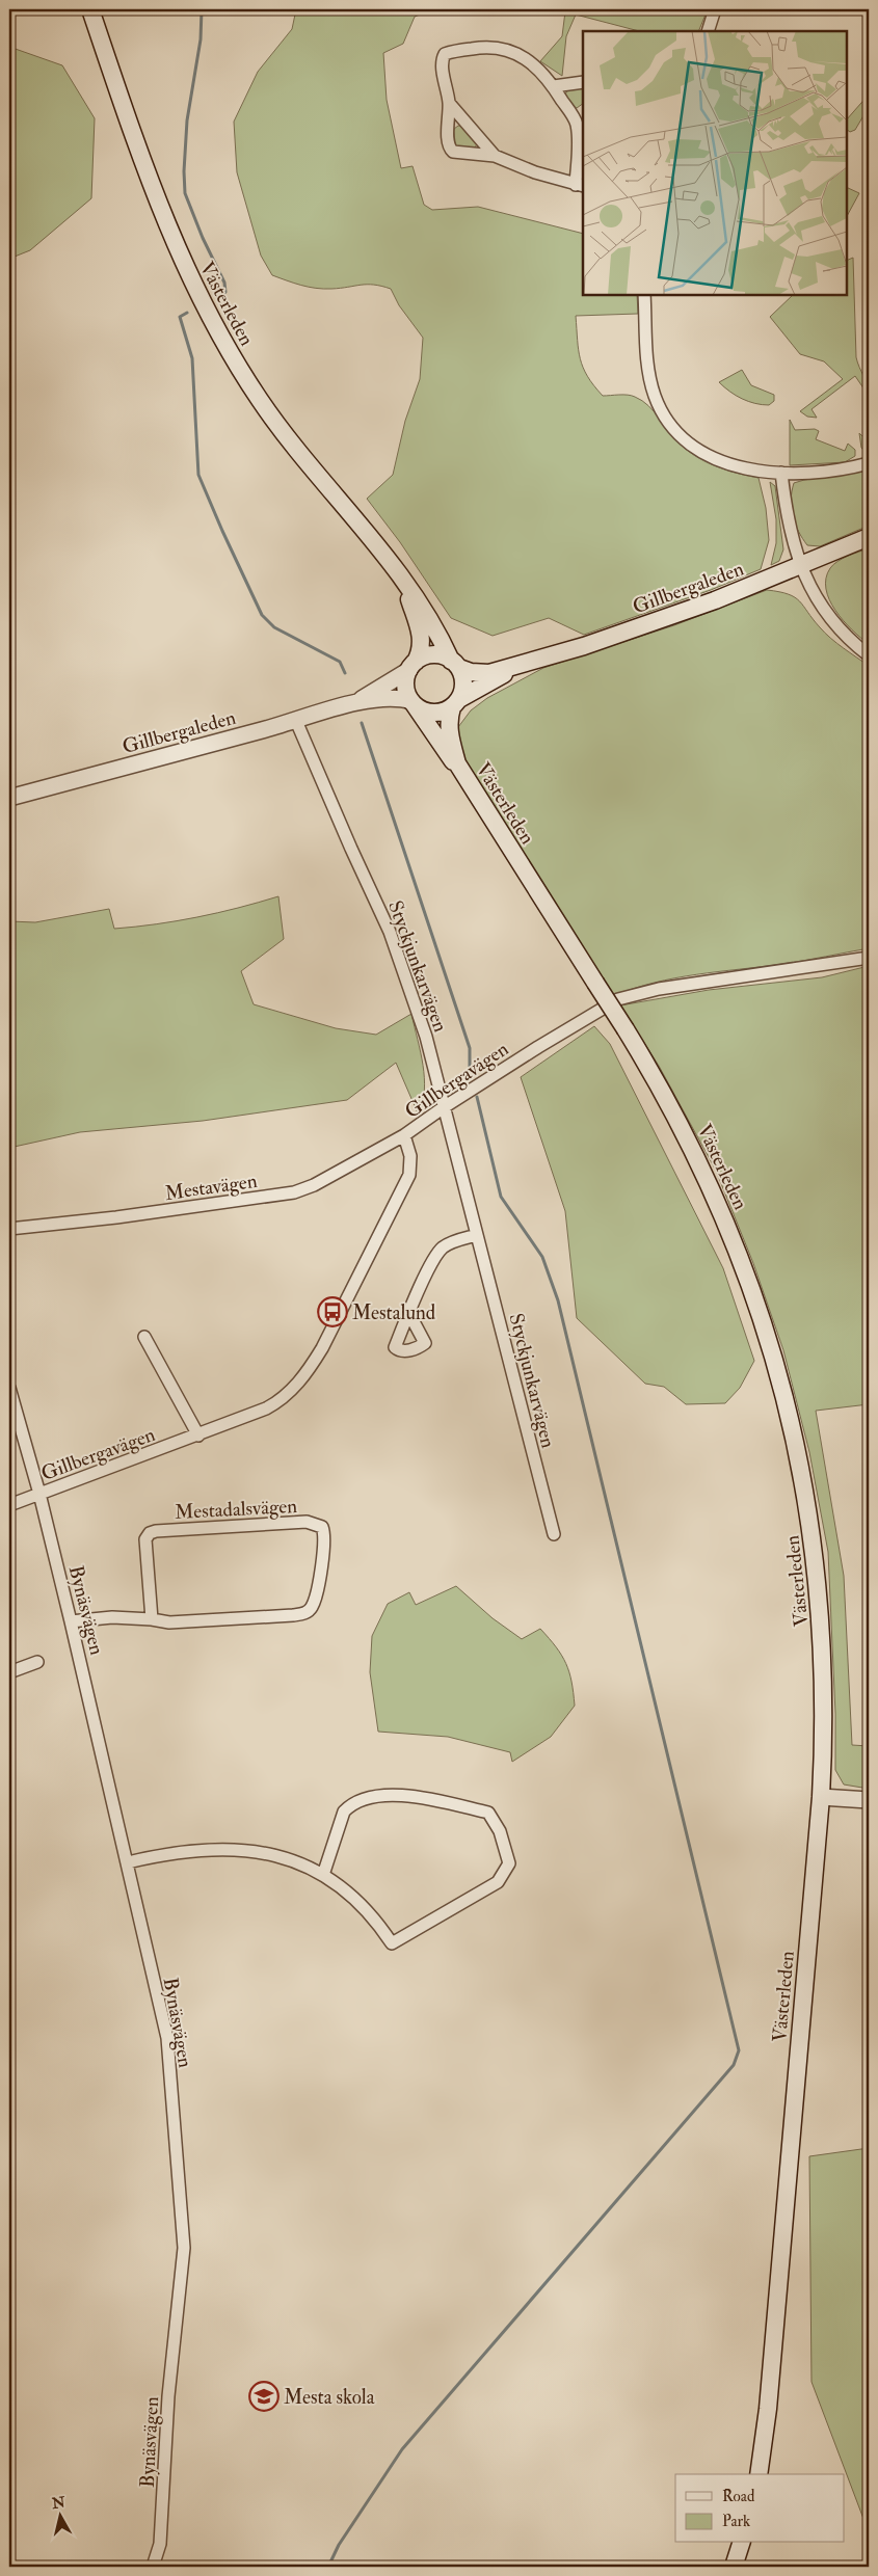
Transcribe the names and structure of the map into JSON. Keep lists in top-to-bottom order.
{
  "streets": {
    "main road": ["Västerleden", "Gillbergaleden"],
    "street": [
      "Styckjunkarvägen",
      "Gillbergavägen",
      "Mestavägen",
      "Mestadalsvägen",
      "Bynäsvägen"
    ]
  },
  "crossings": [
    ["Västerleden", "Gillbergaleden"],
    ["Gillbergaleden", "Styckjunkarvägen"],
    ["Styckjunkarvägen", "Gillbergavägen"],
    ["Gillbergavägen", "Mestavägen"],
    ["Gillbergavägen", "Bynäsvägen"],
    ["Mestadalsvägen", "Bynäsvägen"]
  ],
  "places": {
    "bus stop": ["Mestalund"],
    "school or university": ["Mesta skola"]
  },
  "legend": ["Road", "Park"],
  "north": "top"
}
